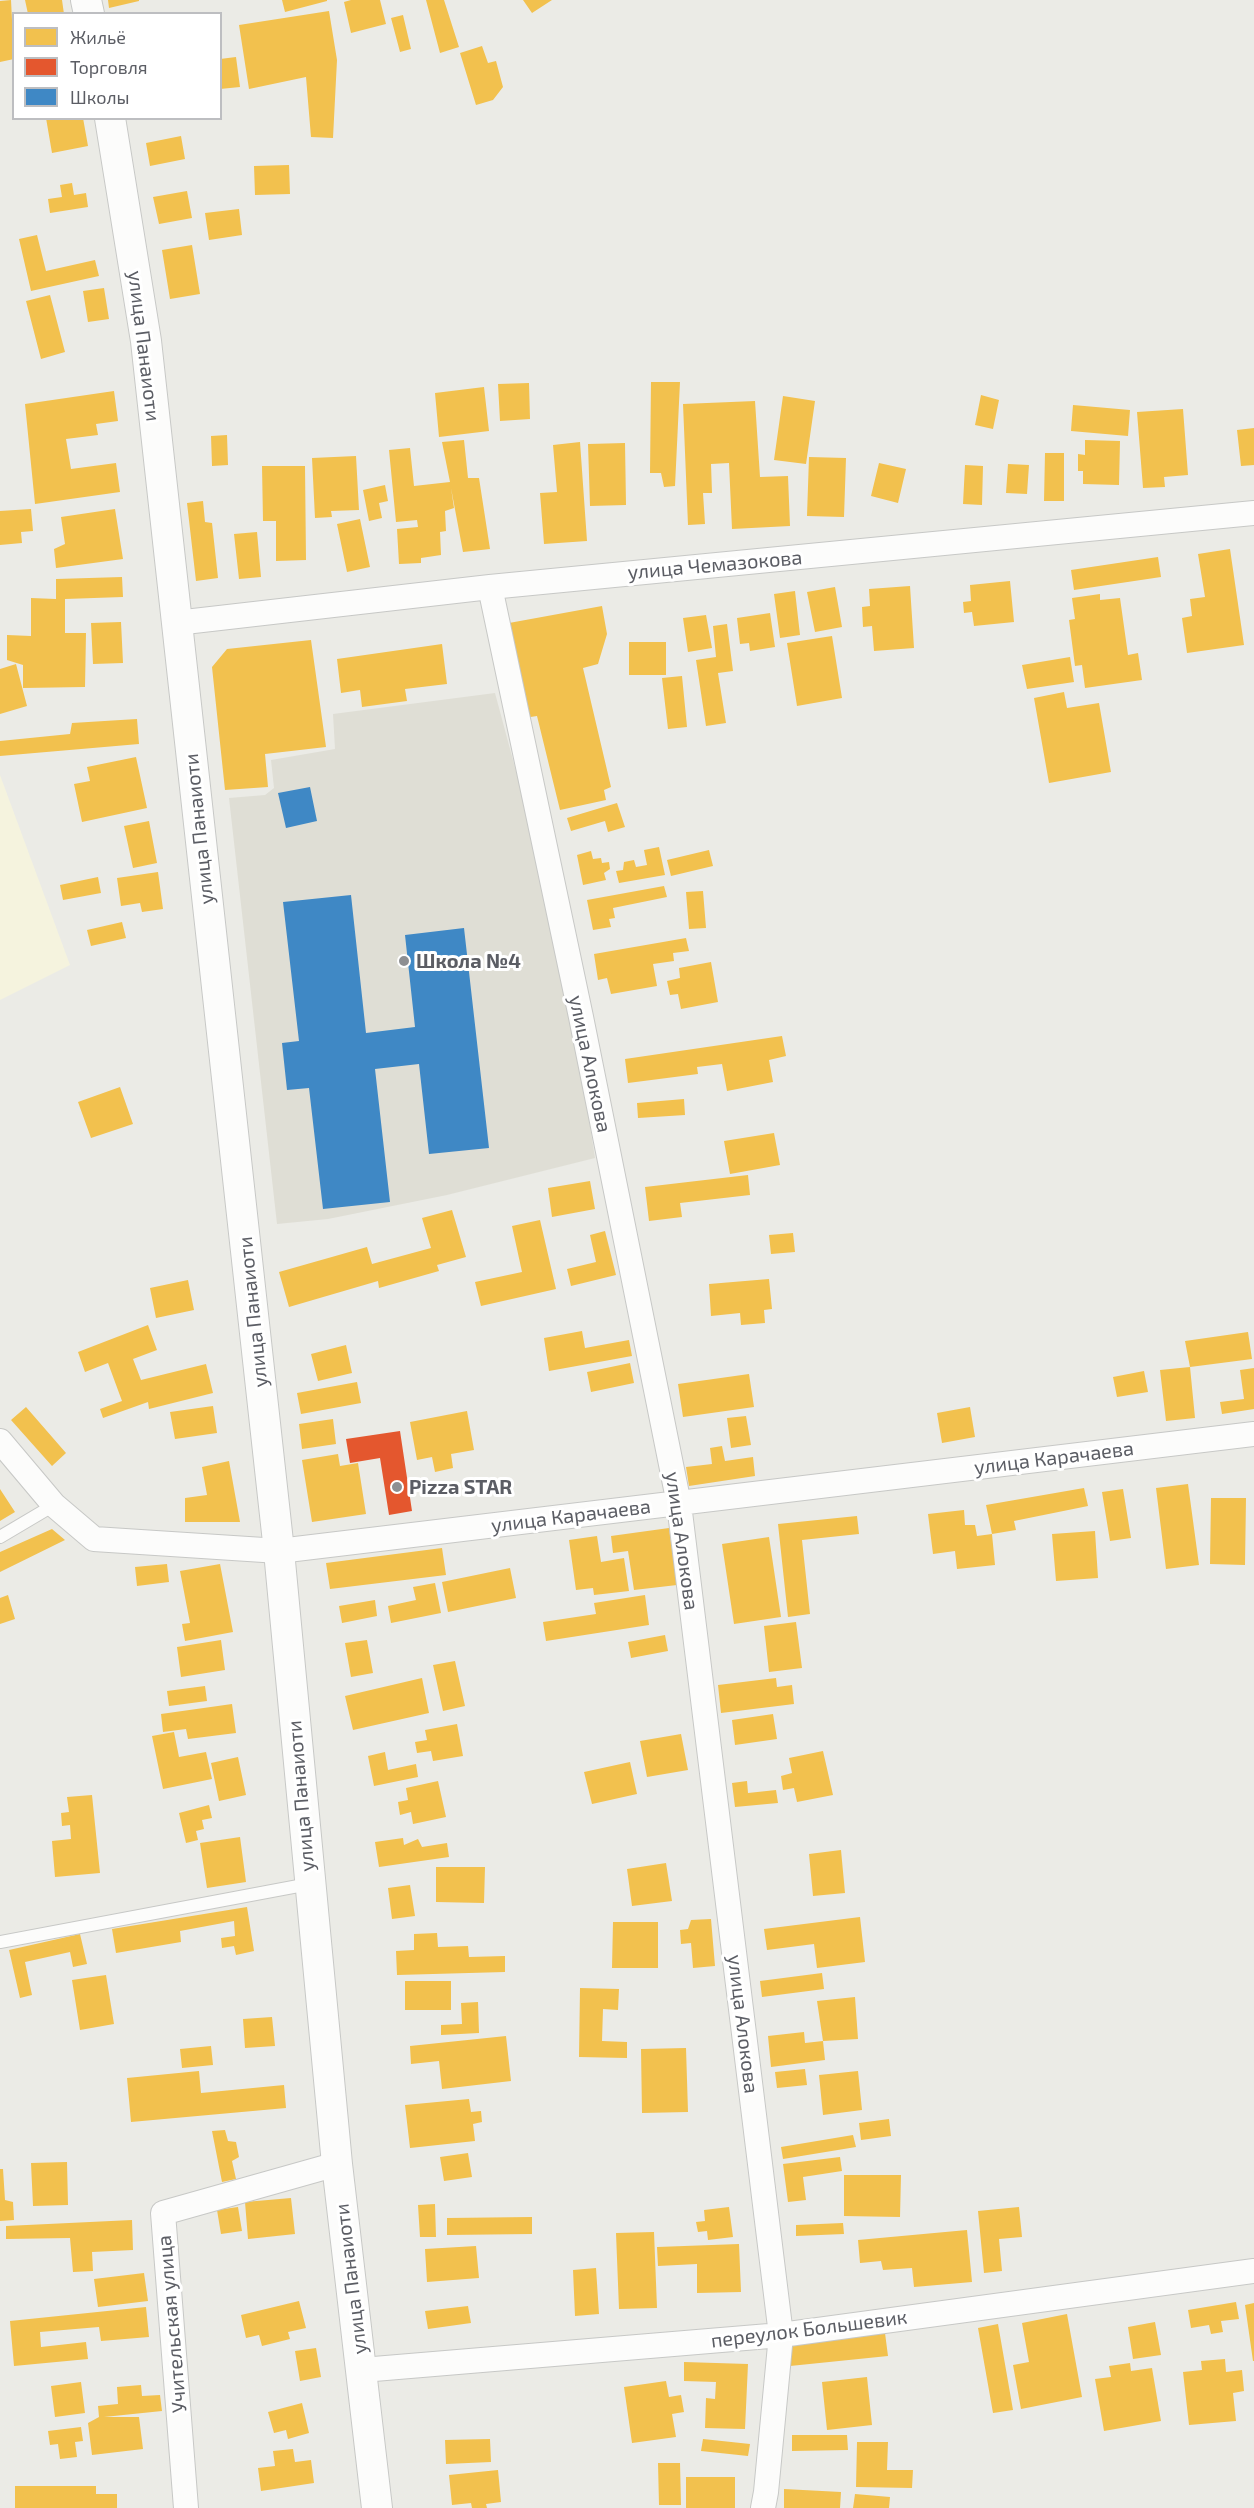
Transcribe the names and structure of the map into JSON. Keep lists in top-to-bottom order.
{
  "streets": {
    "street": [
      "улица Панаиоти",
      "улица Чемазокова",
      "улица Алокова",
      "улица Карачаева",
      "Учительская улица",
      "переулок Большевик"
    ]
  },
  "crossings": [
    ["улица Панаиоти", "улица Чемазокова"],
    ["улица Панаиоти", "улица Карачаева"],
    ["улица Панаиоти", "Учительская улица"],
    ["улица Панаиоти", "переулок Большевик"],
    ["улица Чемазокова", "улица Алокова"],
    ["улица Алокова", "улица Карачаева"],
    ["улица Алокова", "переулок Большевик"]
  ],
  "places": ["Школа №4", "Pizza STAR"],
  "legend": ["Жильё", "Торговля", "Школы"]
}
